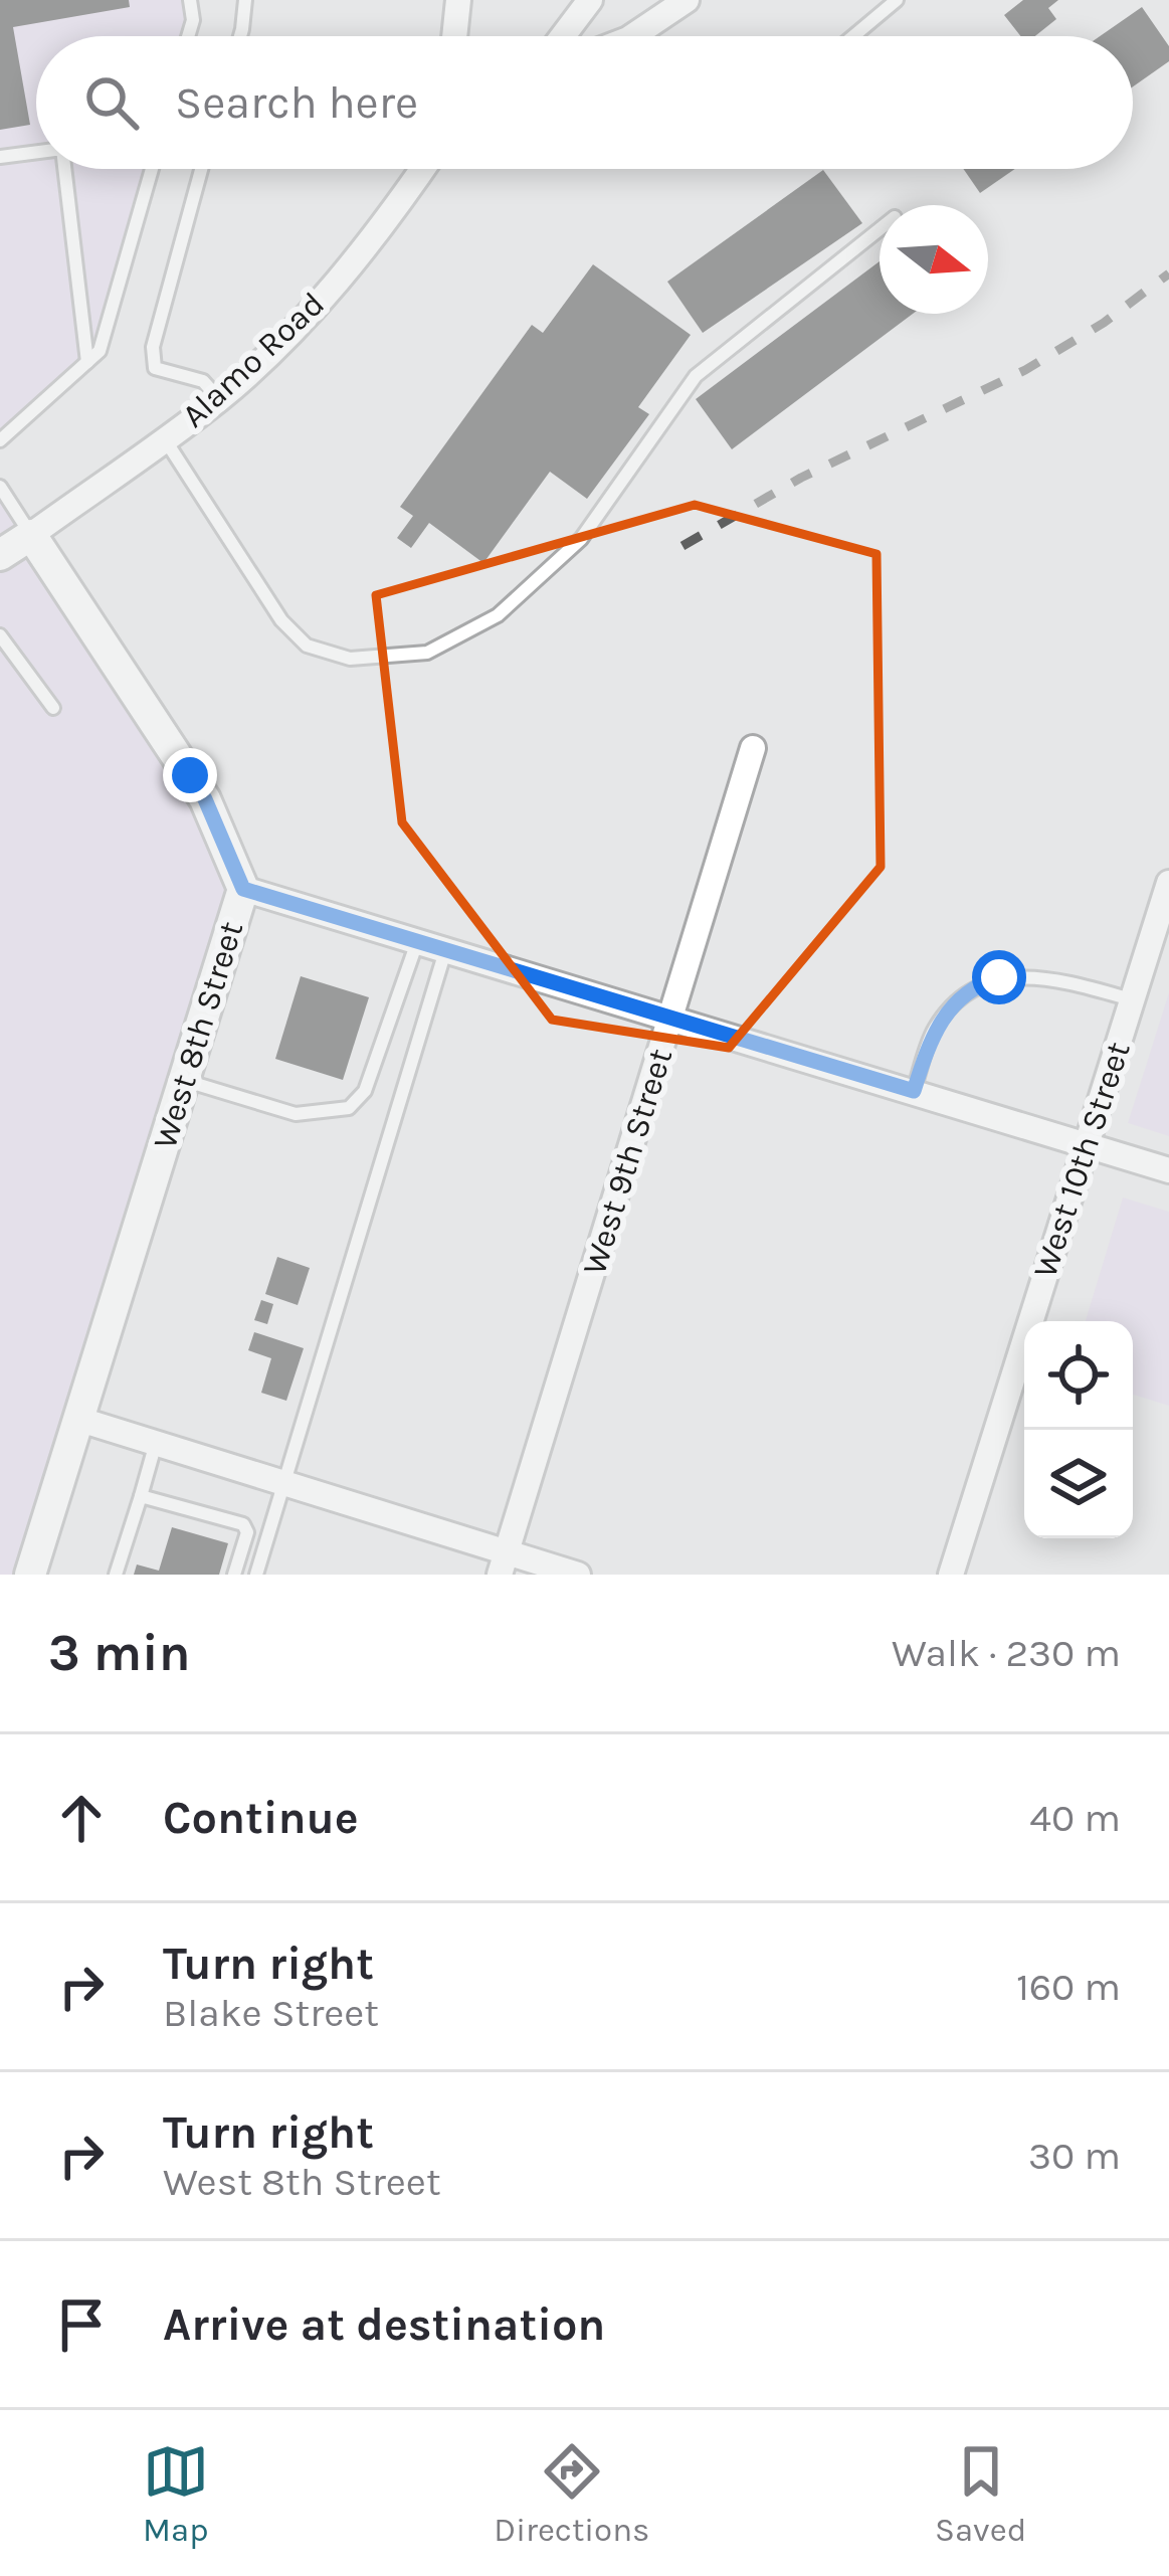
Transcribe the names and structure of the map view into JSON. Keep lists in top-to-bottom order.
{
  "streets": {
    "street": [
      "Alamo Road",
      "West 8th Street",
      "West 10th Street",
      "West 9th Street"
    ]
  },
  "crossings": [
    ["Alamo Road", "West 8th Street"]
  ],
  "north": "right",
  "page": {
    "search": "Search here",
    "heading": ["3 min", "Walk · 230 m"],
    "list": [
      ["Continue", "40 m"],
      ["Turn right", "Blake Street", "160 m"],
      ["Turn right", "West 8th Street", "30 m"],
      "Arrive at destination"
    ],
    "nav": ["Map", "Directions", "Saved"]
  }
}
